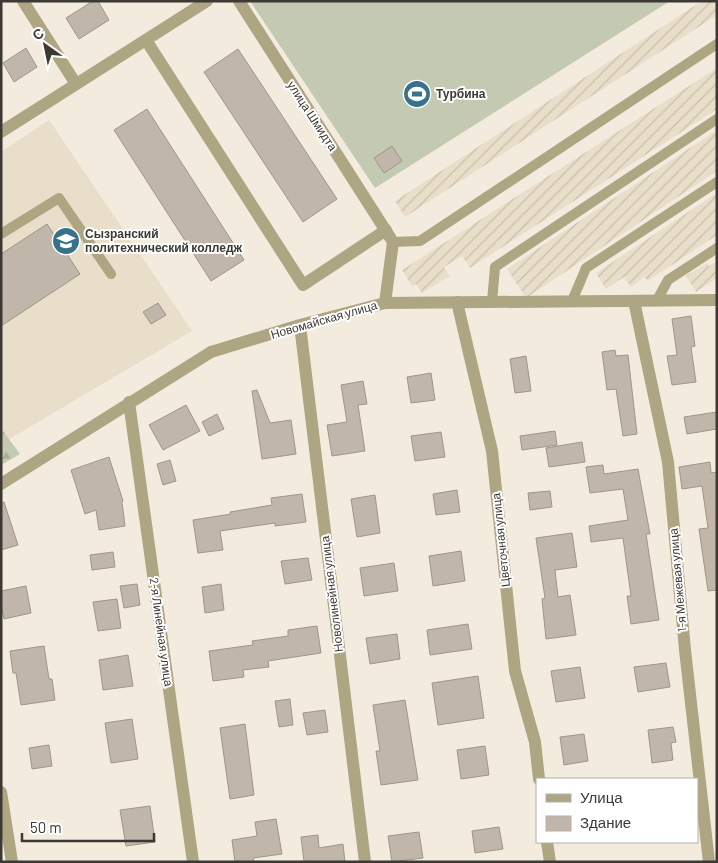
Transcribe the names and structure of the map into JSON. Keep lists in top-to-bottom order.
{
  "streets": {
    "street": [
      "улица Шмидта",
      "Новомайская улица",
      "Цветочная улица",
      "1-я Межевая улица",
      "Новолинейная улица",
      "2-я Линейная улица"
    ]
  },
  "crossings": [
    ["Новомайская улица", "Цветочная улица"],
    ["Новомайская улица", "1-я Межевая улица"],
    ["Новомайская улица", "Новолинейная улица"],
    ["Новомайская улица", "2-я Линейная улица"]
  ],
  "places": {
    "sports": ["Турбина"],
    "school or university": ["Сызранский политехнический колледж"]
  },
  "legend": ["Улица", "Здание"],
  "scale_bar": "50 m",
  "north": "top left"
}
